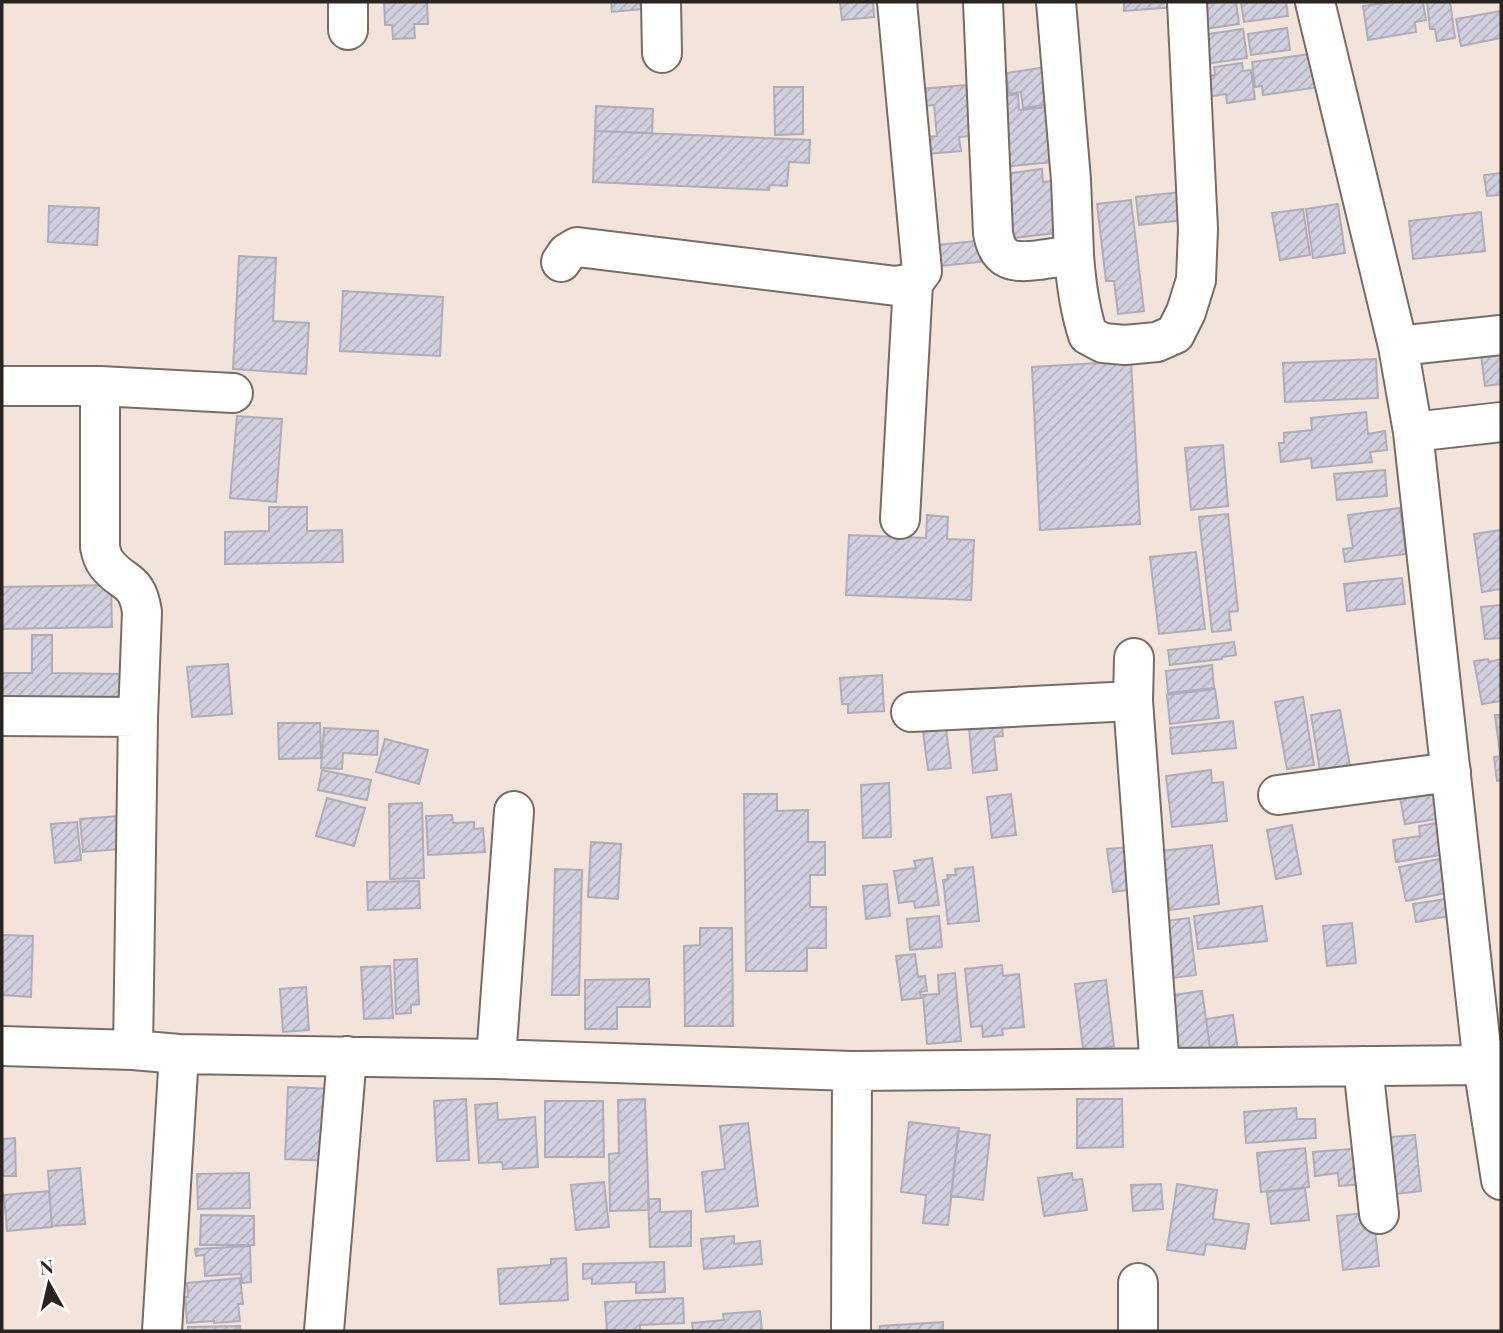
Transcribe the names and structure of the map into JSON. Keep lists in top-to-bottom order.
{
  "north": "top"
}
